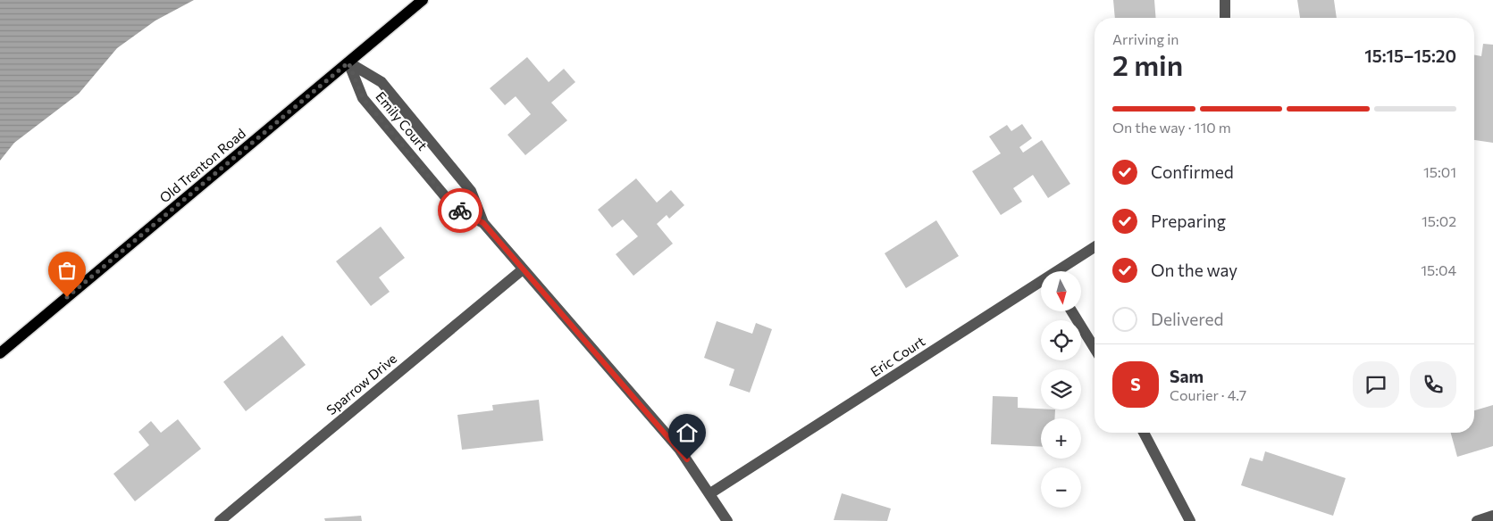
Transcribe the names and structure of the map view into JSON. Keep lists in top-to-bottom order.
{
  "streets": {
    "main road": ["Old Trenton Road"],
    "street": ["Emily Court", "Eric Court", "Sparrow Drive"]
  },
  "crossings": [
    ["Emily Court", "Old Trenton Road"],
    ["Emily Court", "Eric Court"],
    ["Emily Court", "Sparrow Drive"]
  ],
  "north": "bottom",
  "page": {
    "heading": ["2 min", "Arriving in", "15:15–15:20"],
    "panel": ["Sam", "Courier · 4.7"],
    "bar": "On the way · 110 m",
    "list": [
      ["Confirmed", "15:01"],
      ["Preparing", "15:02"],
      ["On the way", "15:04"],
      "Delivered"
    ],
    "map_buttons": ["+", "−"],
    "round": "S"
  }
}
